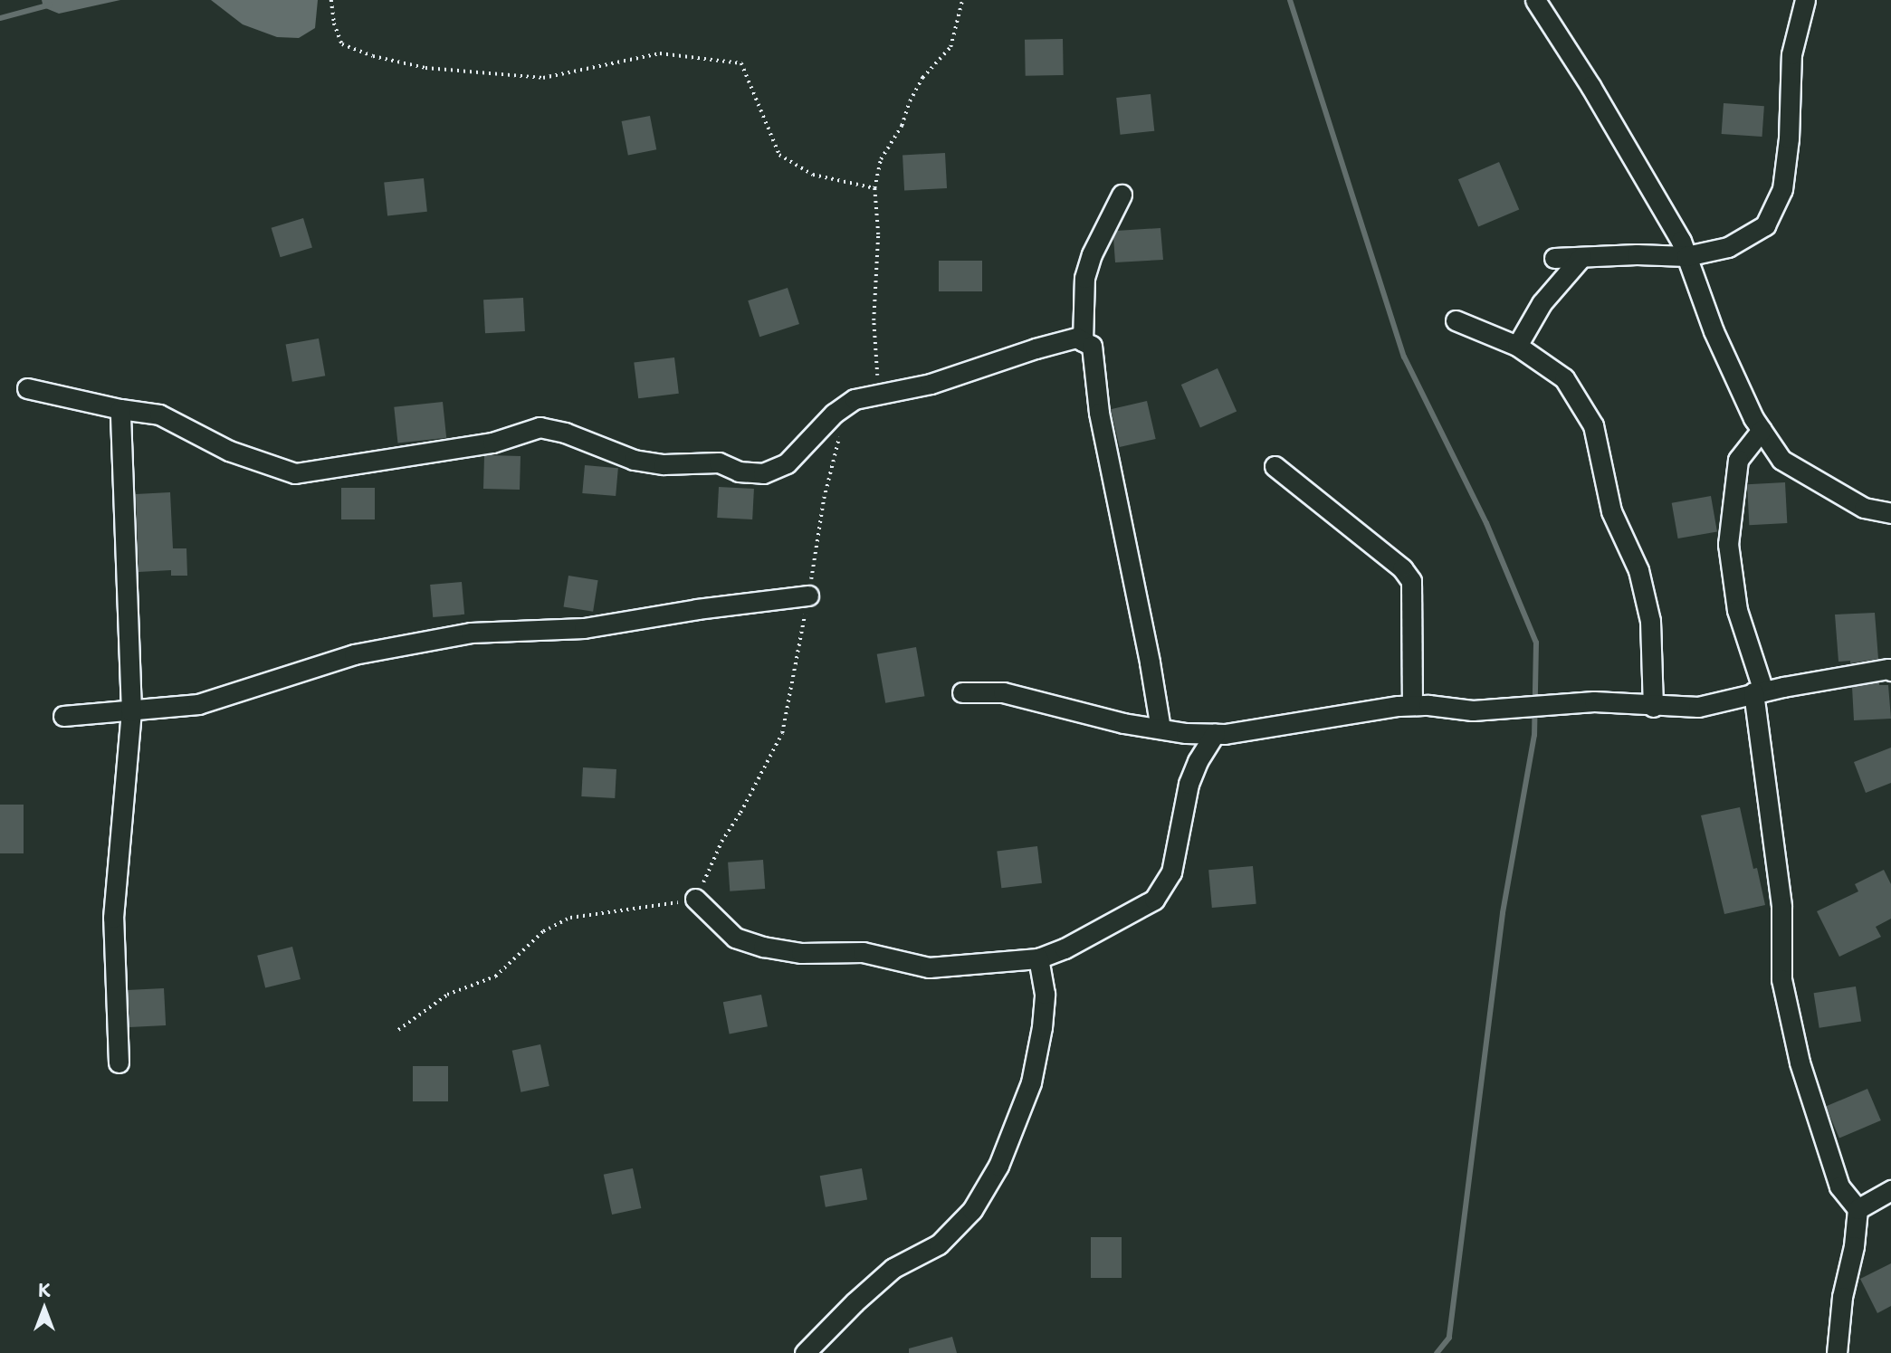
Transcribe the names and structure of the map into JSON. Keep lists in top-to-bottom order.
{
  "north": "top"
}
